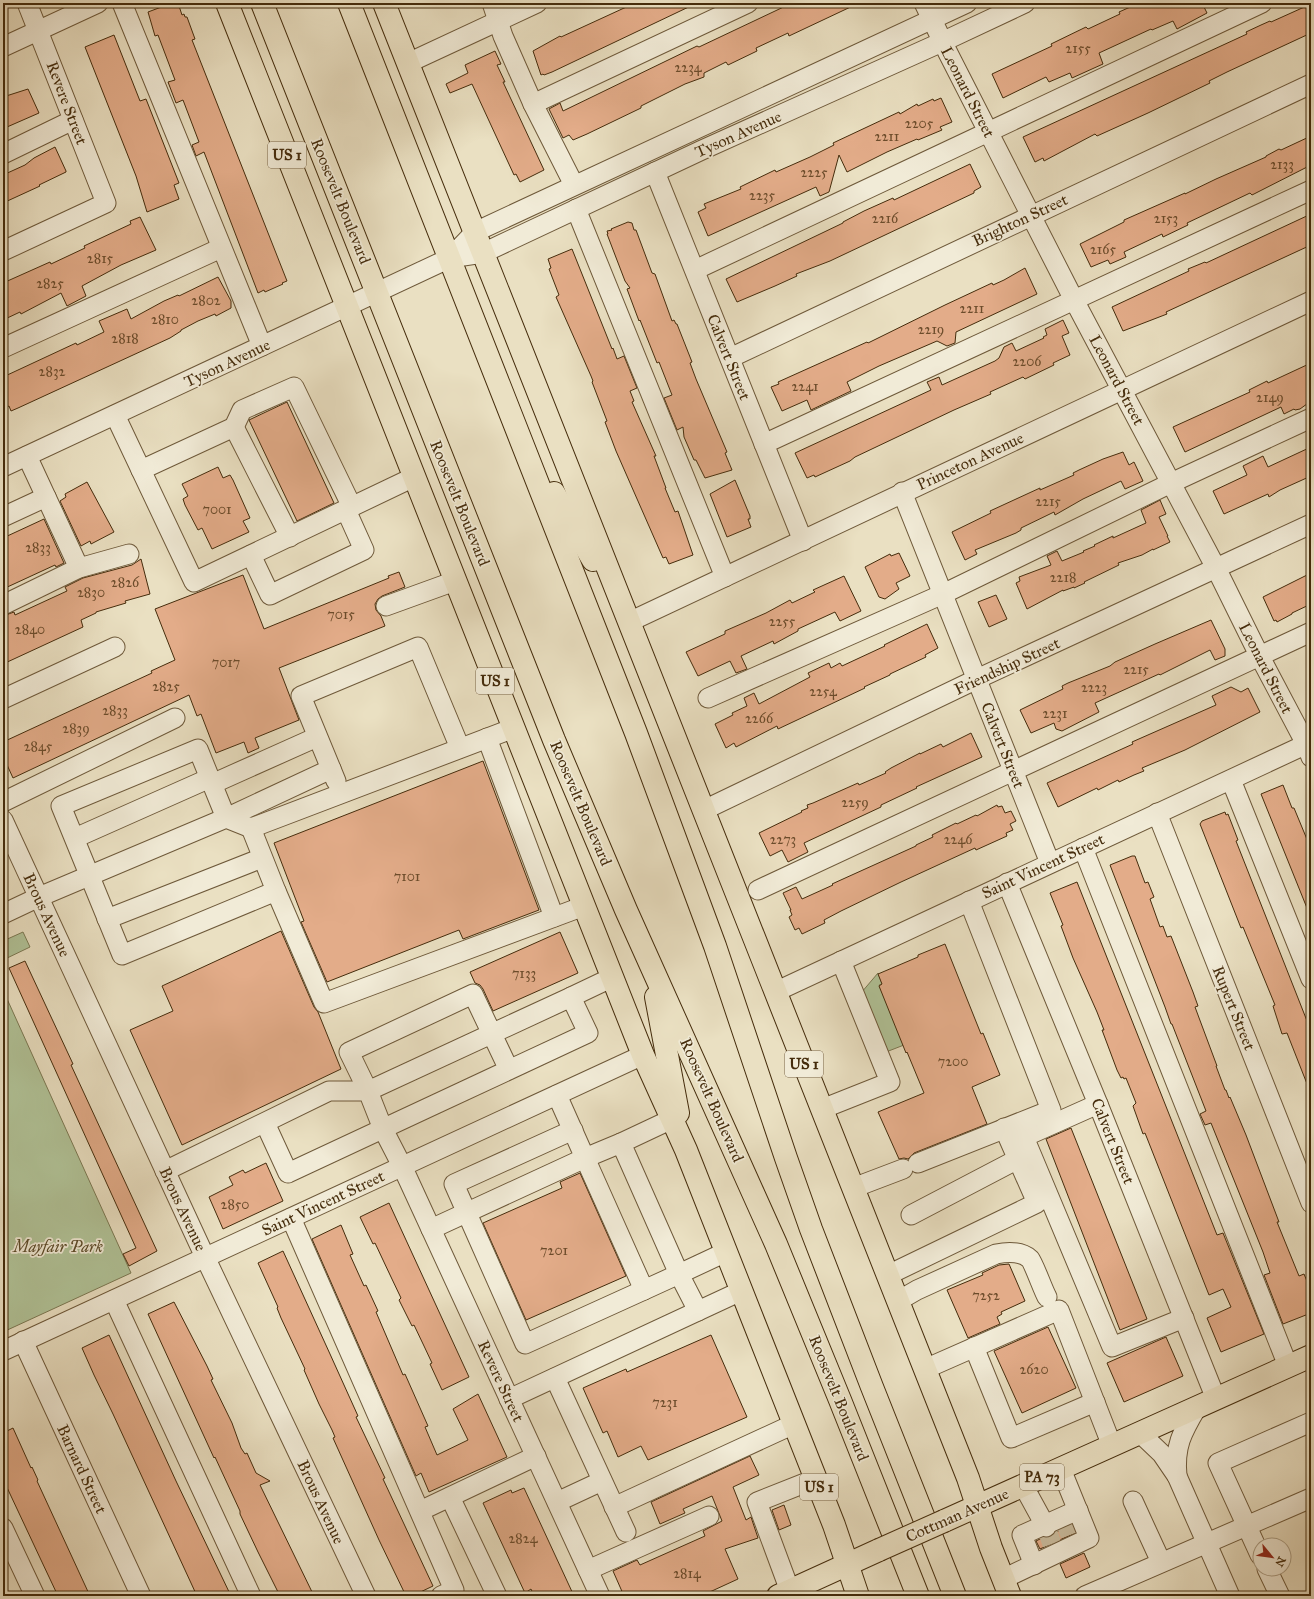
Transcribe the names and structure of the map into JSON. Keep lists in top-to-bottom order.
{
  "streets": {
    "main road": [
      "US 1",
      "Roosevelt Boulevard",
      "PA 73",
      "Cottman Avenue"
    ],
    "street": [
      "Leonard Street",
      "Revere Street",
      "Tyson Avenue",
      "Brighton Street",
      "Calvert Street",
      "Princeton Avenue",
      "Friendship Street",
      "Saint Vincent Street",
      "Brous Avenue",
      "Rupert Street",
      "Barnard Street"
    ]
  },
  "crossings": [
    ["Leonard Street", "Tyson Avenue"],
    ["Leonard Street", "Brighton Street"],
    ["Leonard Street", "Princeton Avenue"],
    ["Leonard Street", "Friendship Street"],
    ["Leonard Street", "Saint Vincent Street"],
    ["Revere Street", "Saint Vincent Street"],
    ["Tyson Avenue", "US 1"],
    ["Tyson Avenue", "Roosevelt Boulevard"],
    ["Tyson Avenue", "Calvert Street"],
    ["US 1", "Princeton Avenue"],
    ["US 1", "Friendship Street"],
    ["US 1", "Saint Vincent Street"],
    ["US 1", "Cottman Avenue"],
    ["Roosevelt Boulevard", "Saint Vincent Street"],
    ["Roosevelt Boulevard", "Cottman Avenue"],
    ["Brighton Street", "Calvert Street"],
    ["Calvert Street", "Princeton Avenue"],
    ["Calvert Street", "Friendship Street"],
    ["Calvert Street", "Saint Vincent Street"],
    ["Calvert Street", "Cottman Avenue"],
    ["Saint Vincent Street", "Brous Avenue"],
    ["Saint Vincent Street", "Rupert Street"],
    ["Saint Vincent Street", "Barnard Street"]
  ],
  "parks": ["Mayfair Park"],
  "house_numbers": [
    "2155",
    "2234",
    "2205",
    "2211",
    "2133",
    "2225",
    "2235",
    "2216",
    "2153",
    "2165",
    "2815",
    "2825",
    "2802",
    "2211",
    "2810",
    "2219",
    "2818",
    "2206",
    "2832",
    "2241",
    "2149",
    "2215",
    "7001",
    "2833",
    "2218",
    "2826",
    "2830",
    "7015",
    "2255",
    "2840",
    "7017",
    "2215",
    "2825",
    "2223",
    "2254",
    "2833",
    "2231",
    "2266",
    "2839",
    "2845",
    "2259",
    "2273",
    "2246",
    "7101",
    "7133",
    "7200",
    "2850",
    "7201",
    "7252",
    "2620",
    "7231",
    "2824",
    "2814"
  ],
  "north": "bottom right"
}
